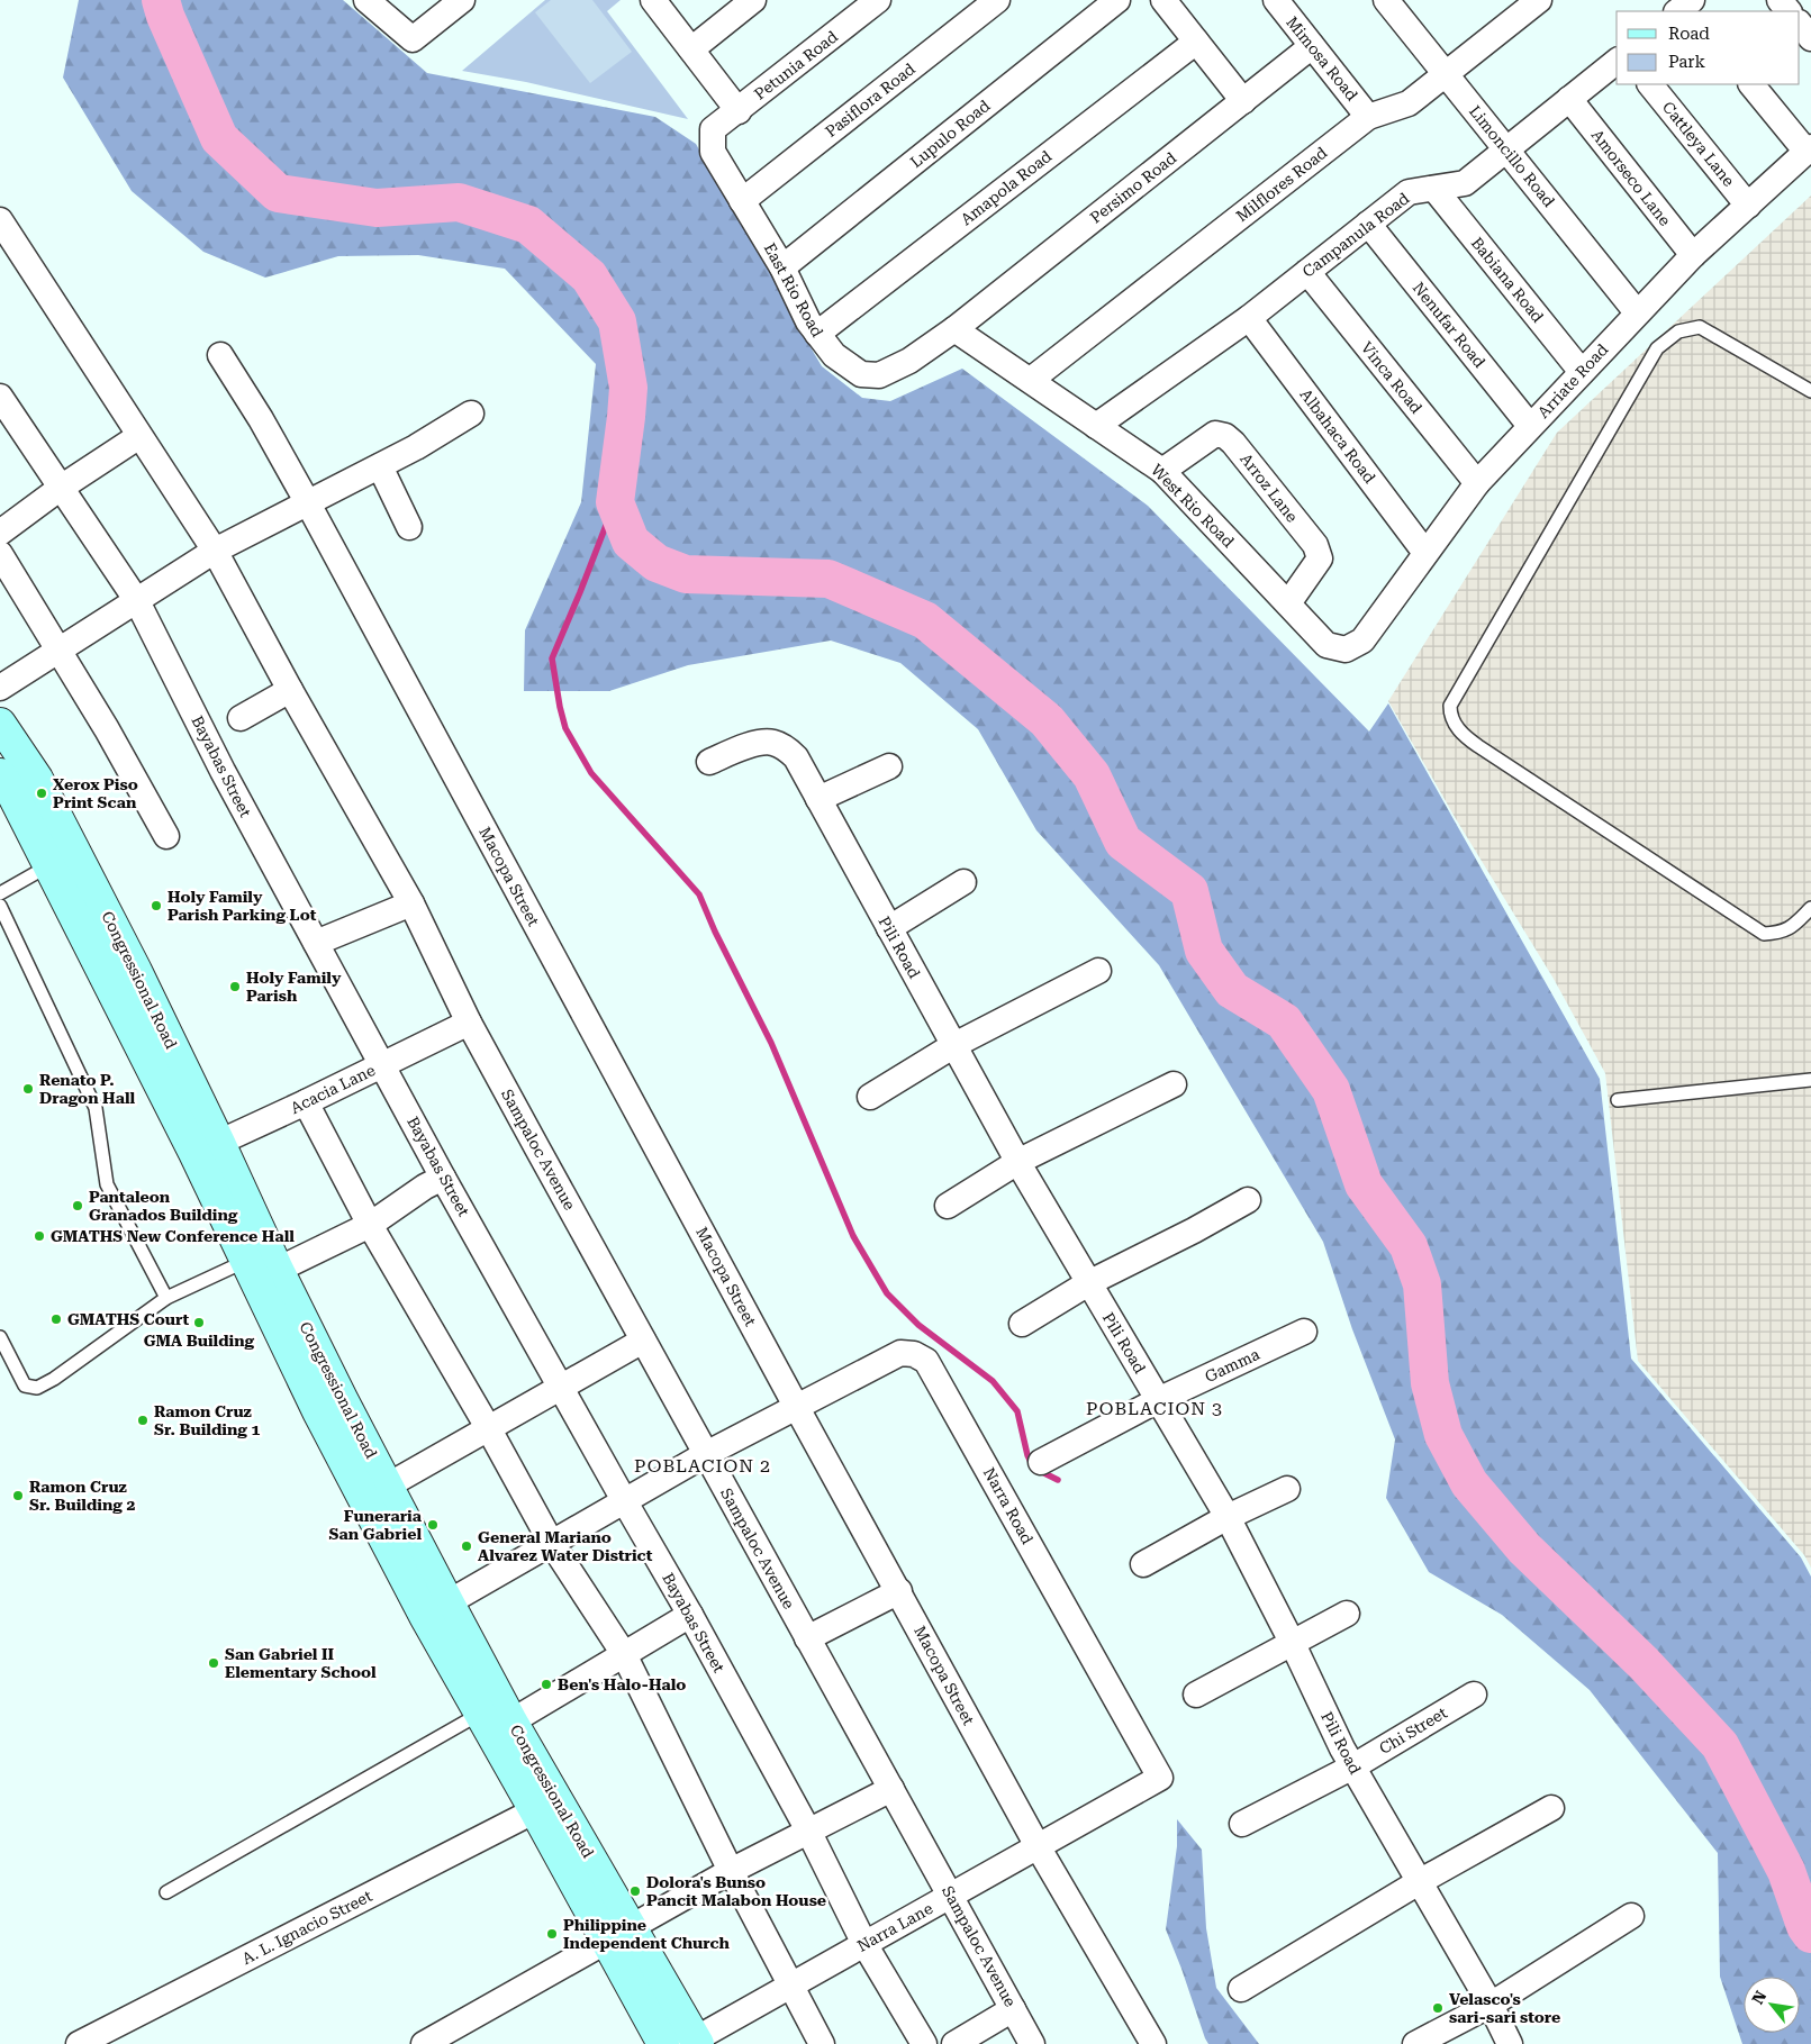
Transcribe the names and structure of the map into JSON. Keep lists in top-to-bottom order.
{
  "streets": {
    "main road": ["Congressional Road"],
    "street": [
      "Mimosa Road",
      "Petunia Road",
      "Pasiflora Road",
      "Lupulo Road",
      "Cattleya Lane",
      "Limoncillo Road",
      "Amorseco Lane",
      "Milflores Road",
      "Amapola Road",
      "Persimo Road",
      "Campanula Road",
      "Babiana Road",
      "East Rio Road",
      "Nenufar Road",
      "Vinca Road",
      "Arriate Road",
      "Albahaca Road",
      "Arroz Lane",
      "West Rio Road",
      "Bayabas Street",
      "Macopa Street",
      "Pili Road",
      "Acacia Lane",
      "Sampaloc Avenue",
      "Gamma",
      "Narra Road",
      "Chi Street",
      "A. L. Ignacio Street",
      "Narra Lane"
    ]
  },
  "crossings": [
    ["Mimosa Road", "Milflores Road"],
    ["Mimosa Road", "Persimo Road"],
    ["Petunia Road", "East Rio Road"],
    ["Pasiflora Road", "East Rio Road"],
    ["Lupulo Road", "East Rio Road"],
    ["Cattleya Lane", "Arriate Road"],
    ["Limoncillo Road", "Milflores Road"],
    ["Limoncillo Road", "Campanula Road"],
    ["Limoncillo Road", "Arriate Road"],
    ["Amorseco Lane", "Campanula Road"],
    ["Amorseco Lane", "Arriate Road"],
    ["Milflores Road", "West Rio Road"],
    ["Amapola Road", "East Rio Road"],
    ["Persimo Road", "East Rio Road"],
    ["Persimo Road", "West Rio Road"],
    ["Campanula Road", "Babiana Road"],
    ["Campanula Road", "Nenufar Road"],
    ["Campanula Road", "Vinca Road"],
    ["Campanula Road", "Albahaca Road"],
    ["Campanula Road", "West Rio Road"],
    ["Babiana Road", "Arriate Road"],
    ["East Rio Road", "West Rio Road"],
    ["Nenufar Road", "Arriate Road"],
    ["Vinca Road", "Arriate Road"],
    ["Arriate Road", "Albahaca Road"],
    ["Arriate Road", "West Rio Road"],
    ["Arroz Lane", "West Rio Road"],
    ["Bayabas Street", "Acacia Lane"],
    ["Bayabas Street", "Narra Lane"],
    ["Macopa Street", "Narra Road"],
    ["Macopa Street", "Narra Lane"],
    ["Pili Road", "Gamma"],
    ["Pili Road", "Chi Street"],
    ["Congressional Road", "Acacia Lane"],
    ["Congressional Road", "A. L. Ignacio Street"],
    ["Congressional Road", "Narra Lane"],
    ["Acacia Lane", "Sampaloc Avenue"],
    ["Sampaloc Avenue", "Narra Lane"],
    ["Narra Road", "Narra Lane"]
  ],
  "districts": ["POBLACION 3", "POBLACION 2"],
  "places": [
    "Xerox Piso Print Scan",
    "Holy Family Parish Parking Lot",
    "Holy Family Parish",
    "Renato P. Dragon Hall",
    "Pantaleon Granados Building",
    "GMATHS New Conference Hall",
    "GMATHS Court",
    "GMA Building",
    "Ramon Cruz Sr. Building 1",
    "Ramon Cruz Sr. Building 2",
    "Funeraria San Gabriel",
    "General Mariano Alvarez Water District",
    "San Gabriel II Elementary School",
    "Ben's Halo-Halo",
    "Dolora's Bunso Pancit Malabon House",
    "Philippine Independent Church",
    "Velasco's sari-sari store"
  ],
  "legend": ["Road", "Park"],
  "north": "top left"
}
